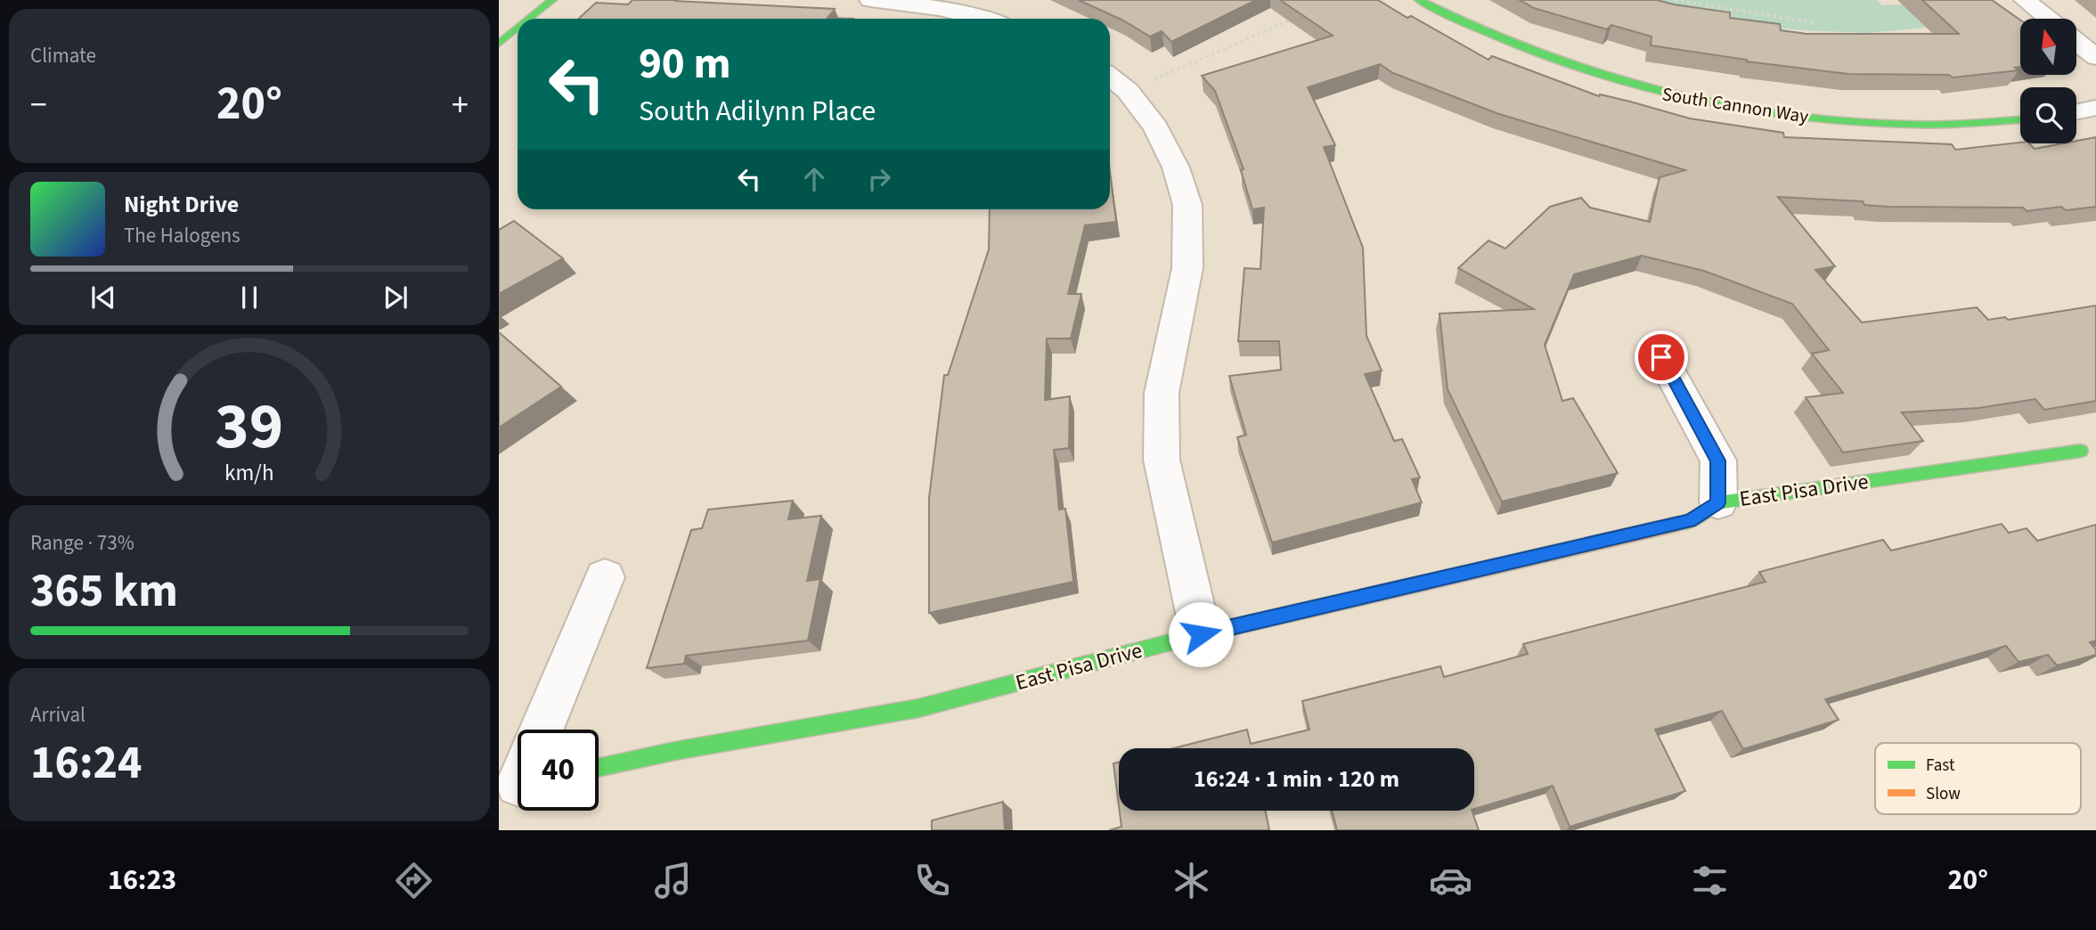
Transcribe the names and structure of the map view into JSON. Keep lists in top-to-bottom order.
{
  "streets": {
    "street": ["South Cannon Way", "East Pisa Drive"]
  },
  "legend": ["Fast", "Slow"],
  "north": "top",
  "page": {
    "tile": [
      "Climate",
      ["Range · 73%", "365 km"],
      ["Arrival", "16:24"]
    ],
    "turn": ["90 m", "South Adilynn Place"],
    "heat": ["−", "20°", "+"],
    "song": ["Night Drive", "The Halogens"],
    "limit": "40",
    "trip": "16:24 · 1 min · 120 m",
    "tabs": ["16:23", "20°"],
    "gauge": ["39", "km/h"]
  }
}
